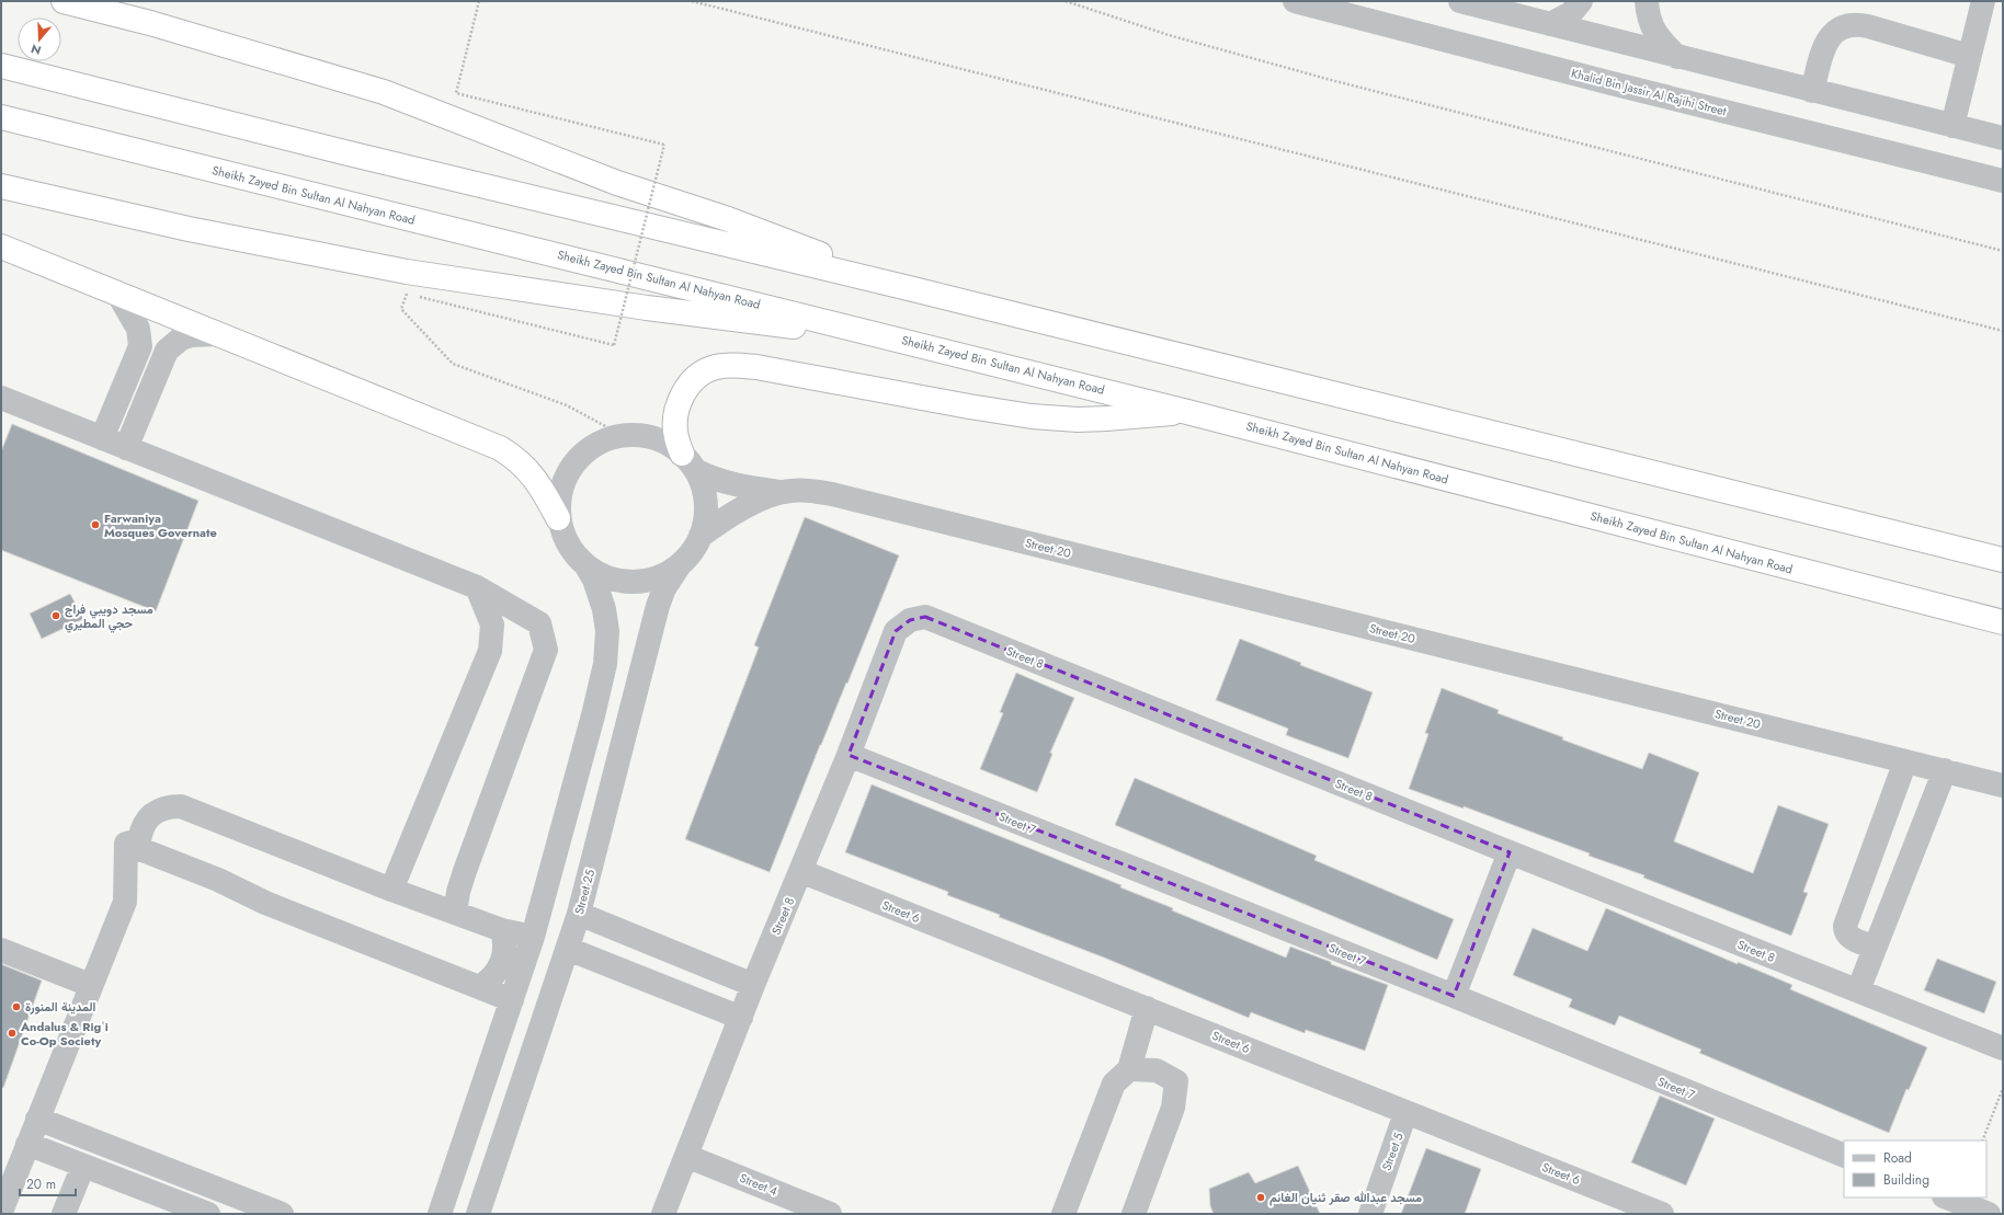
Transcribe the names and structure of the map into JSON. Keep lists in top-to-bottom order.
{
  "streets": {
    "highway": ["Sheikh Zayed Bin Sultan Al Nahyan Road"],
    "street": [
      "Khalid Bin Jassir Al Rajihi Street",
      "Street 20",
      "Street 8",
      "Street 7",
      "Street 25",
      "Street 6",
      "Street 5",
      "Street 4"
    ]
  },
  "crossings": [
    ["Street 20", "Street 25"],
    ["Street 8", "Street 7"],
    ["Street 8", "Street 6"],
    ["Street 8", "Street 4"],
    ["Street 6", "Street 5"]
  ],
  "places": [
    "Farwaniya Mosques Governate",
    "مسجد دويبي فراج حجي المطيري",
    "المدينة المنورة",
    "Andalus & Rigʿi Co-Op Society",
    "مسجد عبدالله صقر ثنيان الغانم"
  ],
  "legend": ["Road", "Building"],
  "scale_bar": "20 m",
  "north": "bottom"
}
